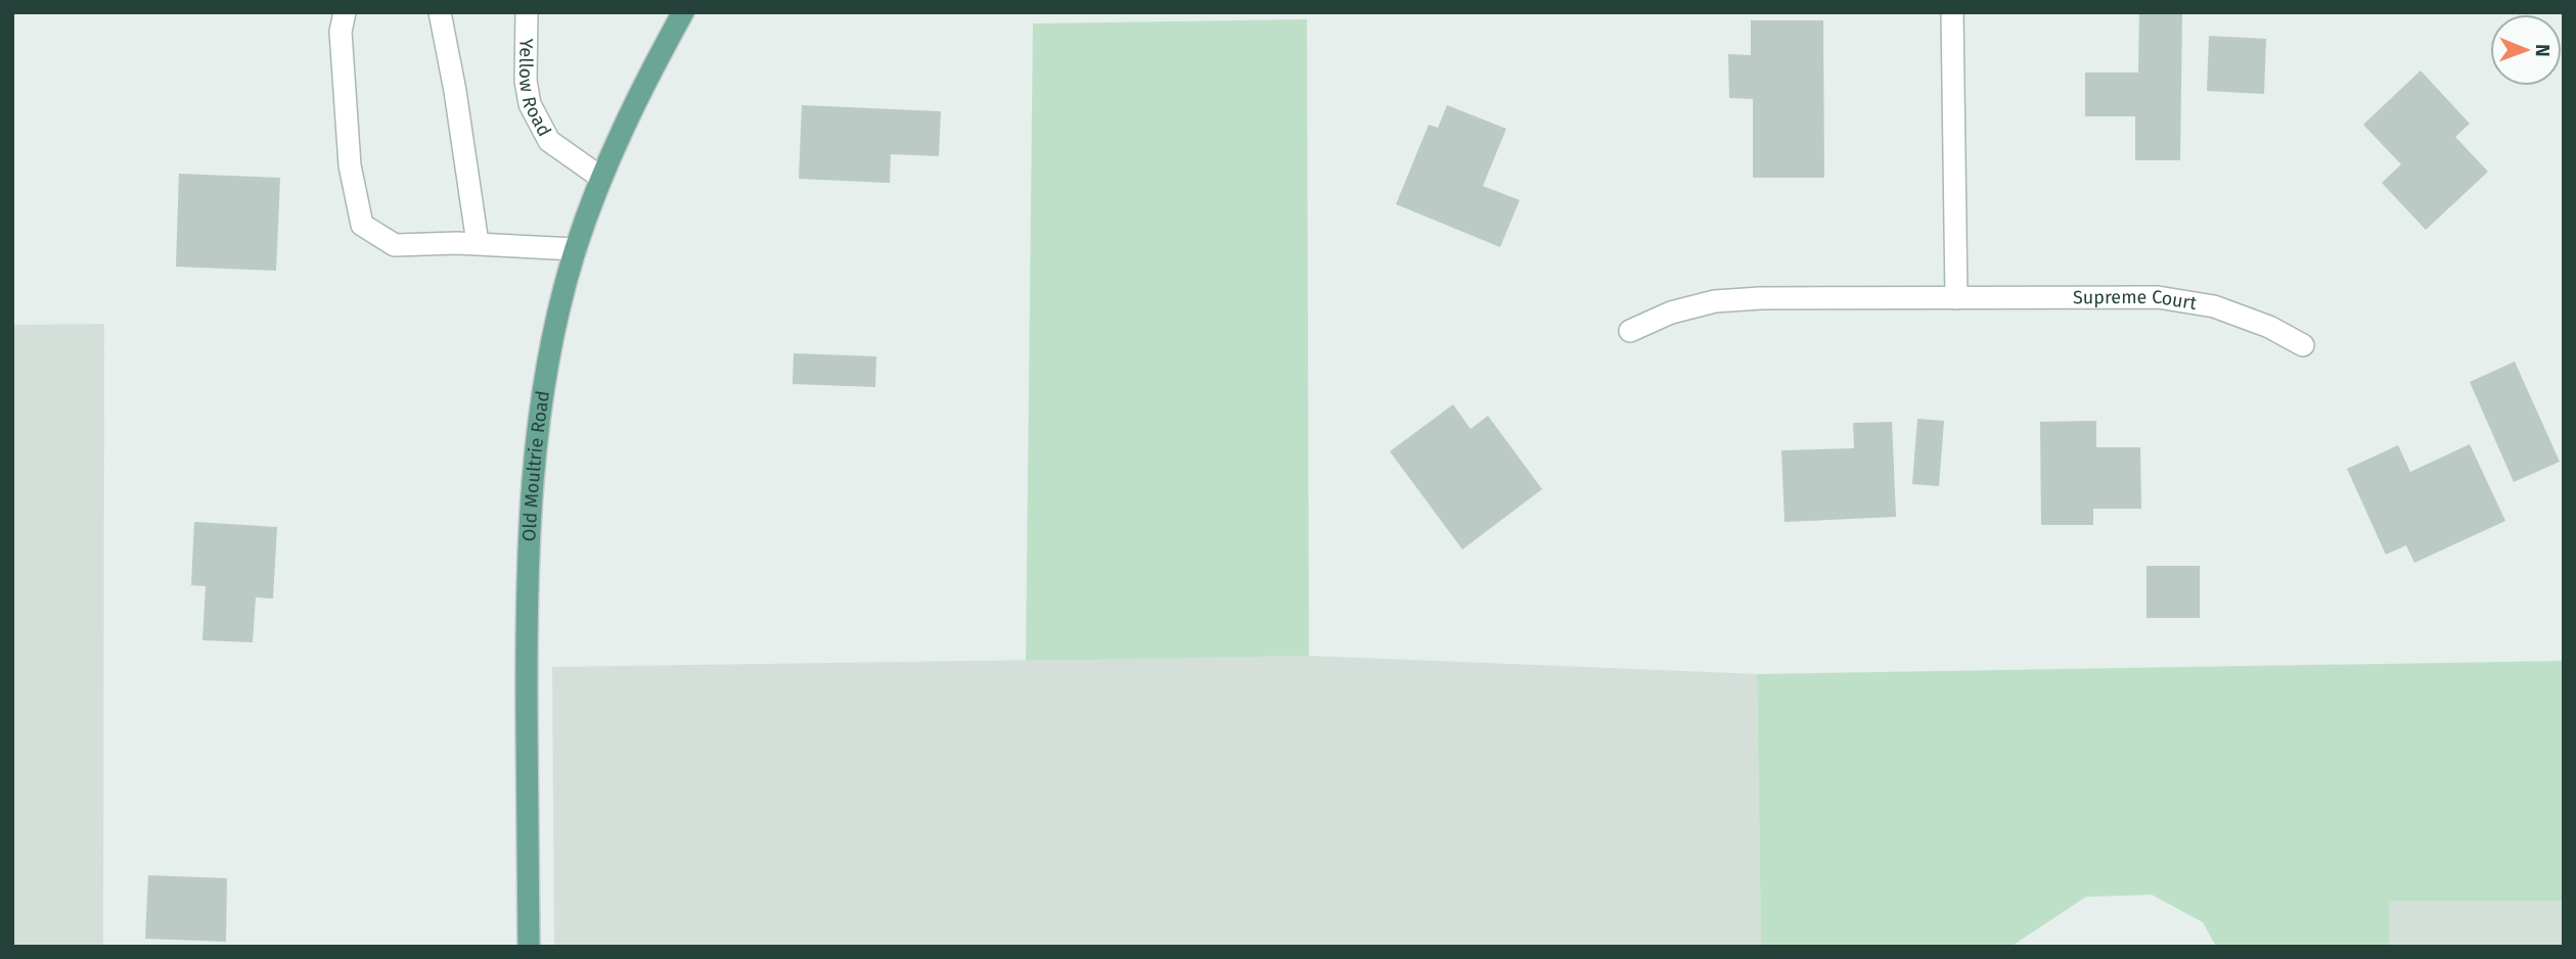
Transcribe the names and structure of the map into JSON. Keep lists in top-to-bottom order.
{
  "streets": {
    "main road": ["Old Moultrie Road"],
    "street": ["Yellow Road", "Supreme Court"]
  },
  "crossings": [
    ["Yellow Road", "Old Moultrie Road"]
  ],
  "north": "right"
}
